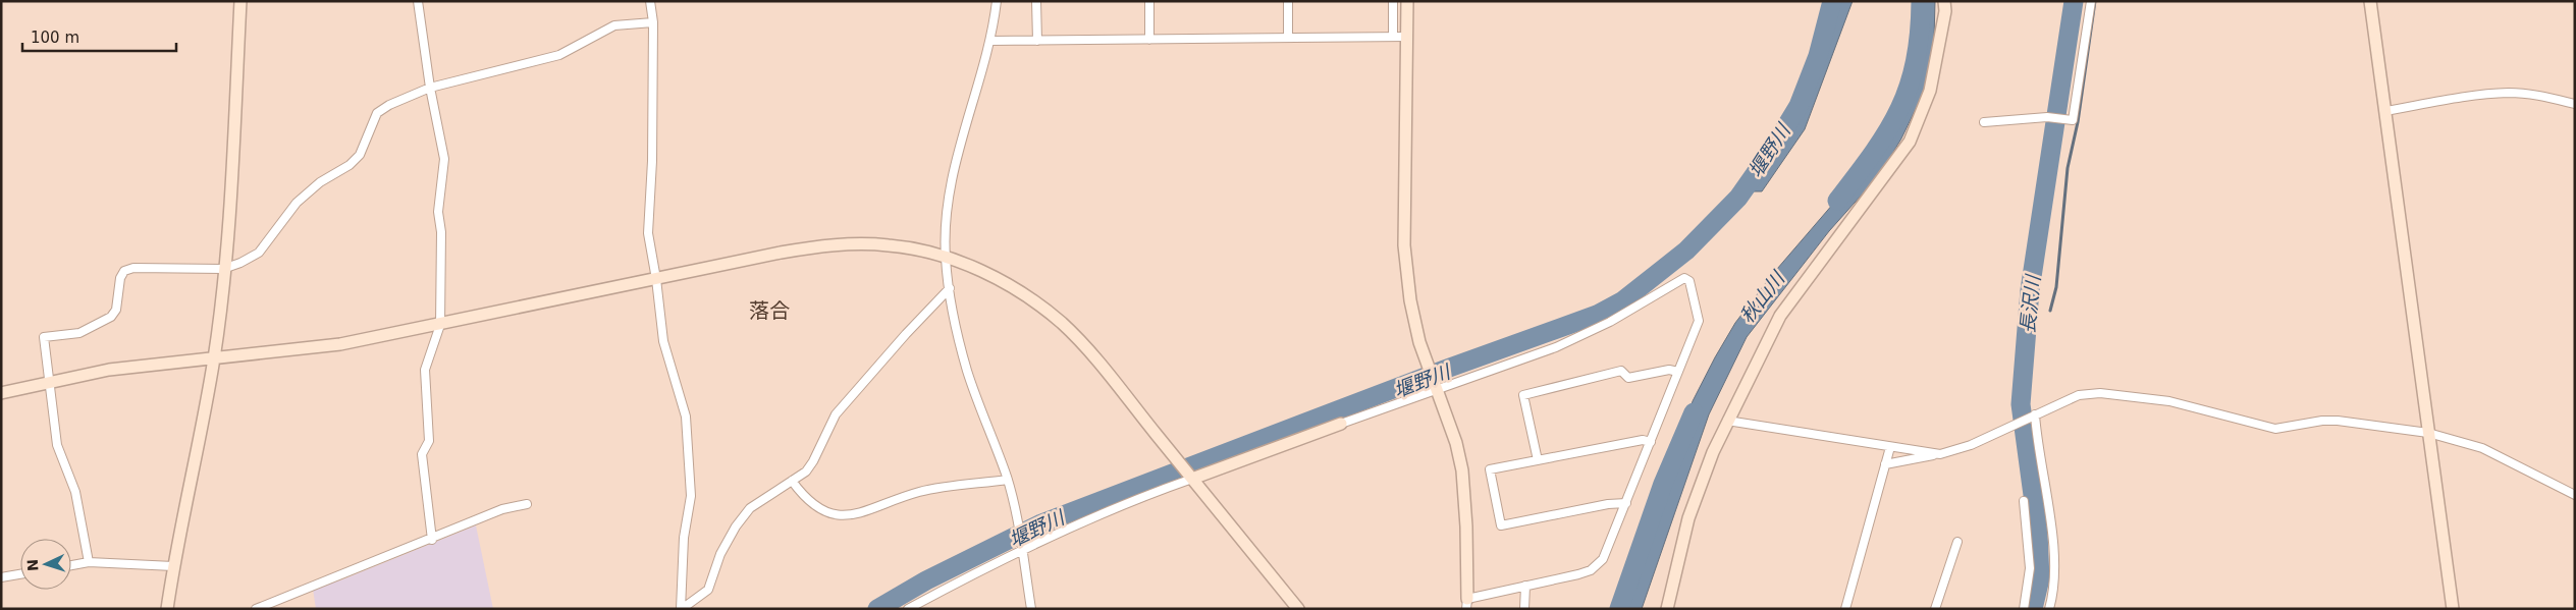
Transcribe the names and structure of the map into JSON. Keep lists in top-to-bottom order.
{
  "districts": ["落合"],
  "water": ["堰野川", "秋山川", "長沢川"],
  "scale_bar": "100 m",
  "north": "left"
}
